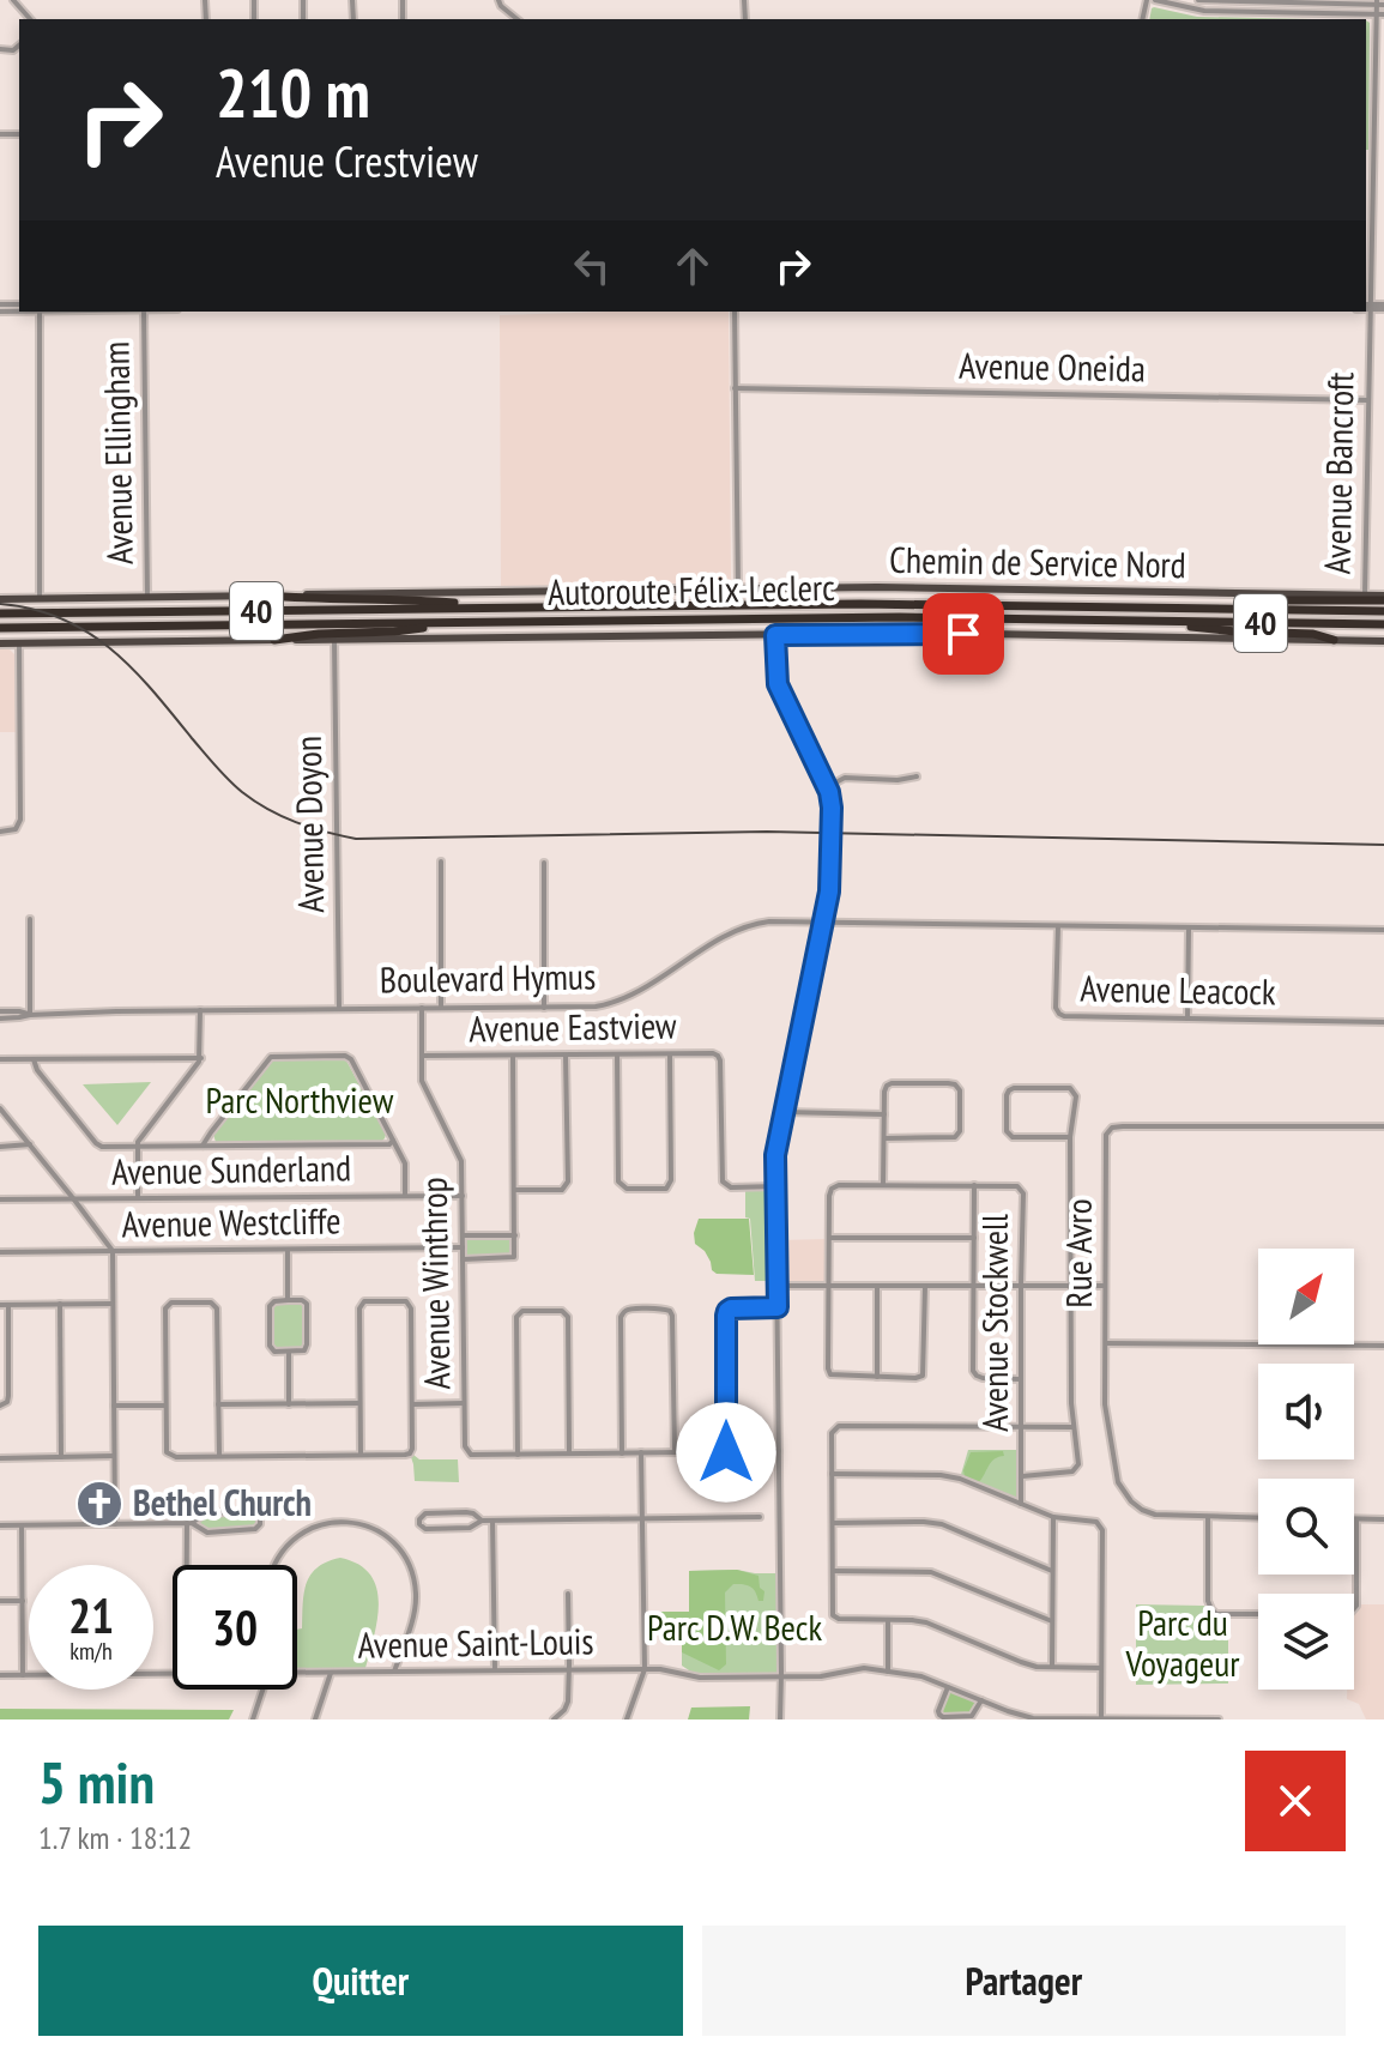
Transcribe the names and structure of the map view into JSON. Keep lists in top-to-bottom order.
{
  "streets": {
    "highway": ["Autoroute Félix-Leclerc", "40"],
    "main road": ["Chemin de Service Nord"],
    "street": [
      "Avenue Oneida",
      "Avenue Ellingham",
      "Avenue Bancroft",
      "Avenue Doyon",
      "Boulevard Hymus",
      "Avenue Leacock",
      "Avenue Eastview",
      "Avenue Sunderland",
      "Avenue Westcliffe",
      "Rue Avro",
      "Avenue Winthrop",
      "Avenue Stockwell",
      "Avenue Saint-Louis"
    ]
  },
  "crossings": [
    ["Avenue Oneida", "Avenue Bancroft"],
    ["Avenue Ellingham", "Chemin de Service Nord"],
    ["Avenue Bancroft", "Chemin de Service Nord"],
    ["Avenue Doyon", "Boulevard Hymus"],
    ["Boulevard Hymus", "Avenue Leacock"],
    ["Boulevard Hymus", "Avenue Winthrop"],
    ["Avenue Eastview", "Avenue Winthrop"],
    ["Avenue Sunderland", "Avenue Winthrop"],
    ["Avenue Westcliffe", "Avenue Winthrop"]
  ],
  "parks": ["Parc Northview", "Parc du Voyageur", "Parc D.W. Beck"],
  "places": {
    "church": ["Bethel Church"]
  },
  "north": "top right",
  "page": {
    "turn": ["210 m", "Avenue Crestview"],
    "speed": "21 km/h",
    "limit": "30",
    "heading": ["5 min", "1.7 km · 18:12"],
    "buttons": ["Quitter", "Partager"]
  }
}
